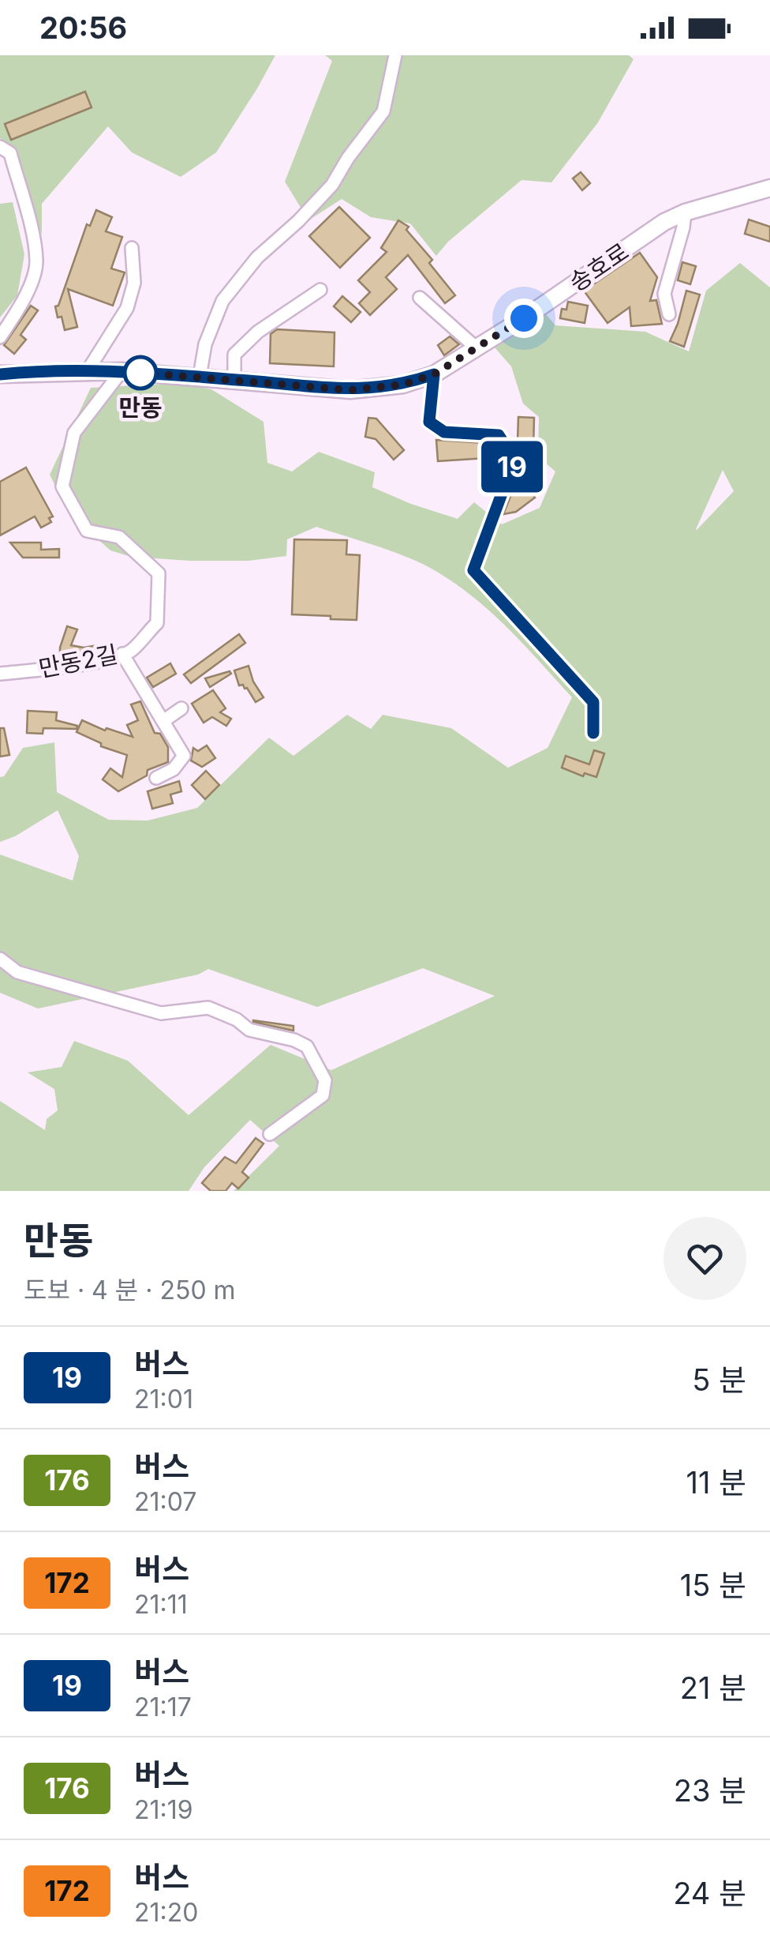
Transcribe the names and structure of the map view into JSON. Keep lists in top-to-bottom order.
{
  "streets": {
    "main road": ["송호로"],
    "street": ["만동2길"]
  },
  "crossings": [
    ["송호로", "만동2길"]
  ],
  "places": ["만동"],
  "lines": ["bus line 19"],
  "page": {
    "status": "20:56",
    "on_map": "19",
    "heading": ["만동", "도보 · 4 분 · 250 m"],
    "list": [
      {
        "mark": "19",
        "name": "버스",
        "note": "21:01",
        "value": "5 분"
      },
      {
        "mark": "176",
        "name": "버스",
        "note": "21:07",
        "value": "11 분"
      },
      {
        "mark": "172",
        "name": "버스",
        "note": "21:11",
        "value": "15 분"
      },
      {
        "mark": "19",
        "name": "버스",
        "note": "21:17",
        "value": "21 분"
      },
      {
        "mark": "176",
        "name": "버스",
        "note": "21:19",
        "value": "23 분"
      },
      {
        "mark": "172",
        "name": "버스",
        "note": "21:20",
        "value": "24 분"
      }
    ]
  }
}
